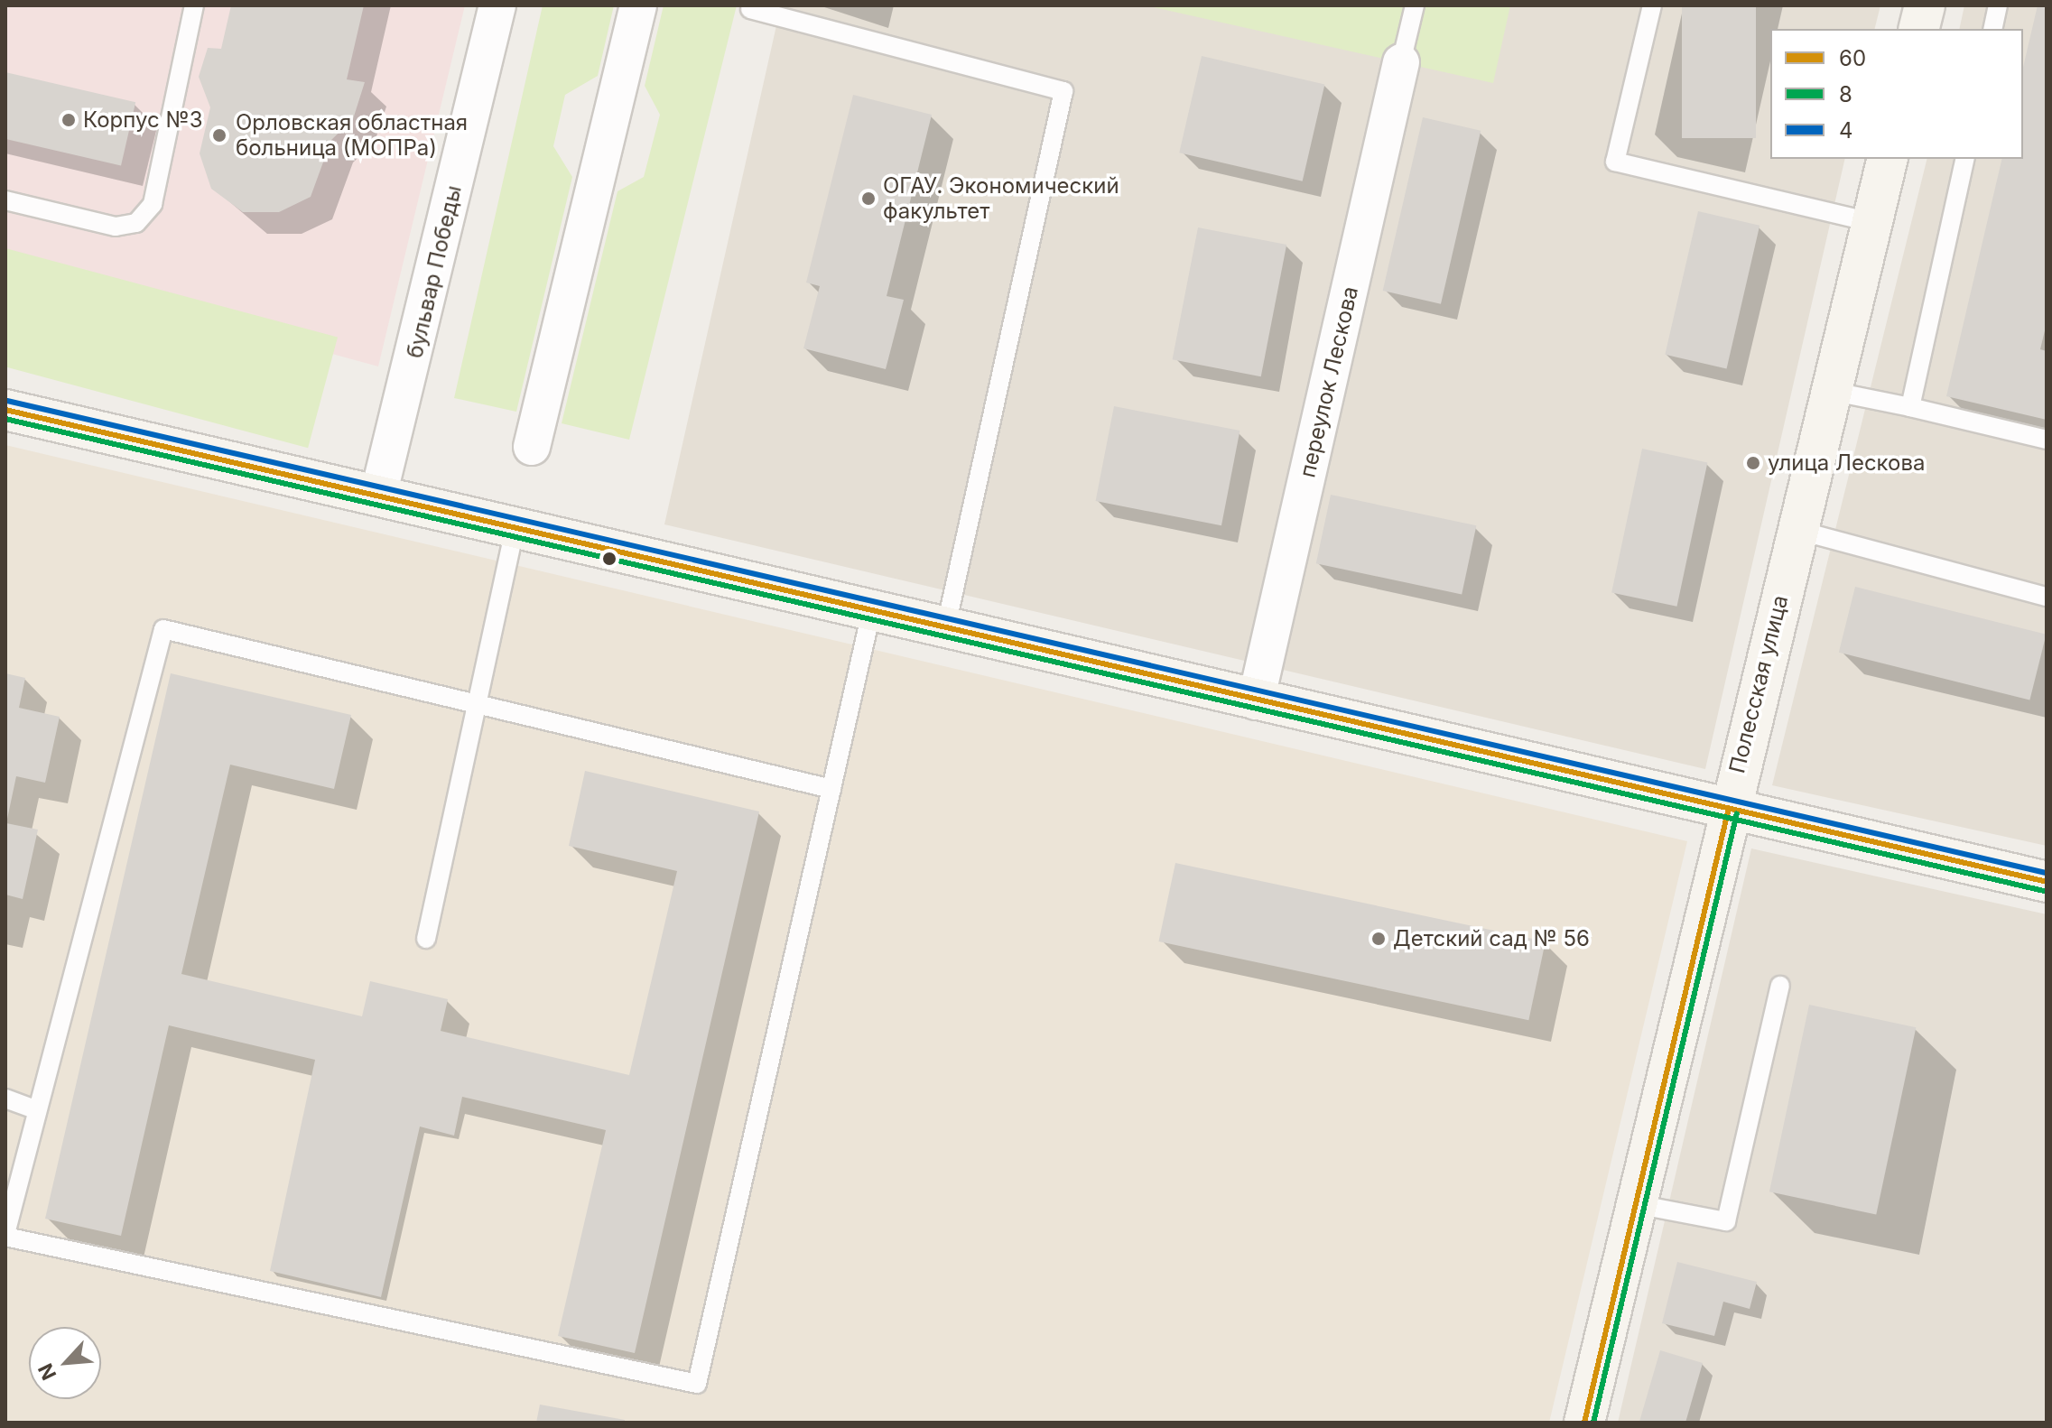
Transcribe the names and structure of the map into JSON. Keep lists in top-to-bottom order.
{
  "streets": {
    "main road": ["Полесская улица"],
    "street": ["бульвар Победы", "переулок Лескова"]
  },
  "places": [
    "Корпус №3",
    "Орловская областная больница (МОПРа)",
    "ОГАУ. Экономический факультет",
    "улица Лескова",
    "Детский сад № 56"
  ],
  "lines": ["transit line 4", "transit line 60", "transit line 8"],
  "legend": ["60", "8", "4"],
  "north": "bottom left"
}
